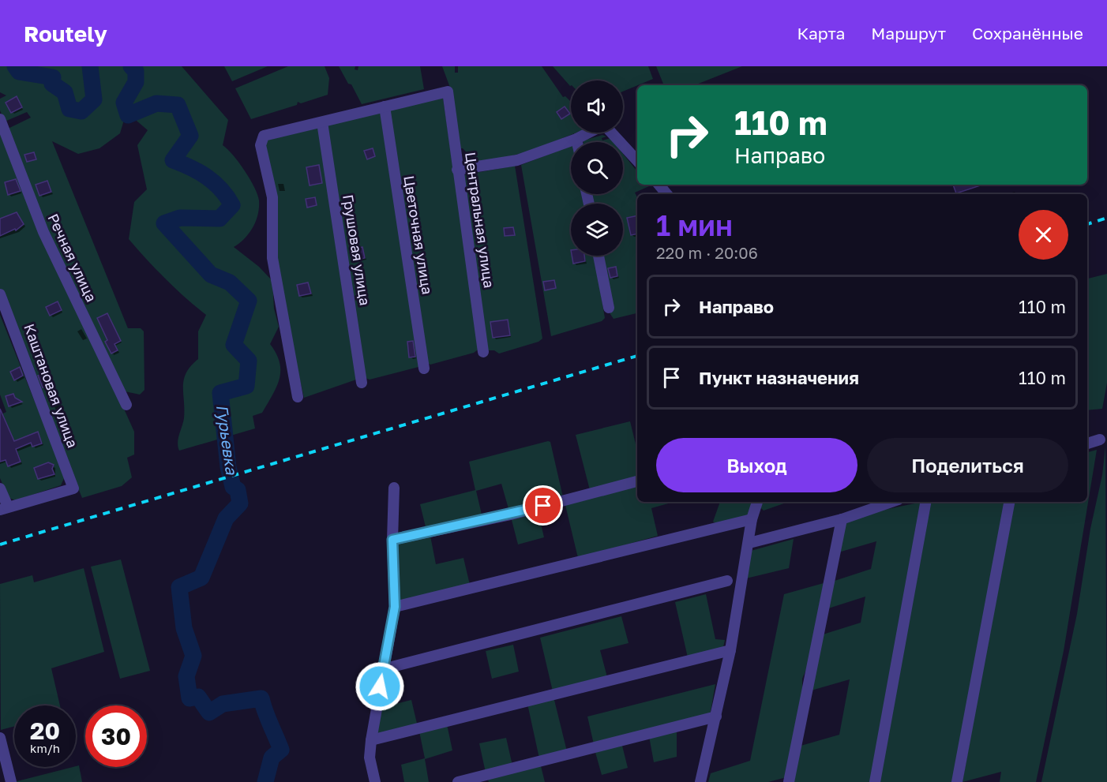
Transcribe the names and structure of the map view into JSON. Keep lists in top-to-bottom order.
{
  "streets": {
    "street": [
      "Центральная улица",
      "Цветочная улица",
      "Грушовая улица",
      "Речная улица",
      "Каштановая улица"
    ]
  },
  "crossings": [
    ["Центральная улица", "Цветочная улица"]
  ],
  "water": ["Гурьевка"],
  "page": {
    "header": "Routely",
    "nav": ["Карта", "Маршрут", "Сохранённые"],
    "turn": ["110 m", "Направо"],
    "heading": ["1 мин", "220 m · 20:06"],
    "list": [
      {
        "name": "Направо",
        "value": "110 m"
      },
      {
        "name": "Пункт назначения",
        "value": "110 m"
      }
    ],
    "buttons": ["Выход", "Поделиться"],
    "speed": "20 km/h",
    "limit": "30"
  }
}
